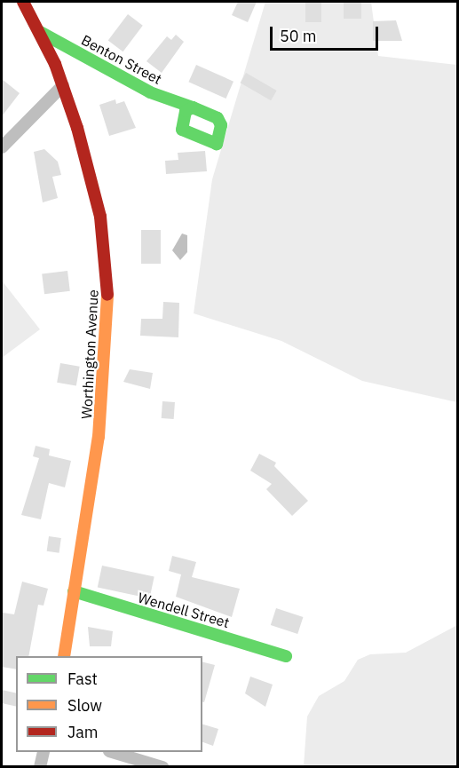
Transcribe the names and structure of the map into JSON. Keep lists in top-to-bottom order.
{
  "streets": {
    "street": ["Benton Street", "Worthington Avenue", "Wendell Street"]
  },
  "crossings": [
    ["Benton Street", "Worthington Avenue"],
    ["Worthington Avenue", "Wendell Street"]
  ],
  "legend": ["Fast", "Slow", "Jam"],
  "scale_bar": "50 m"
}
